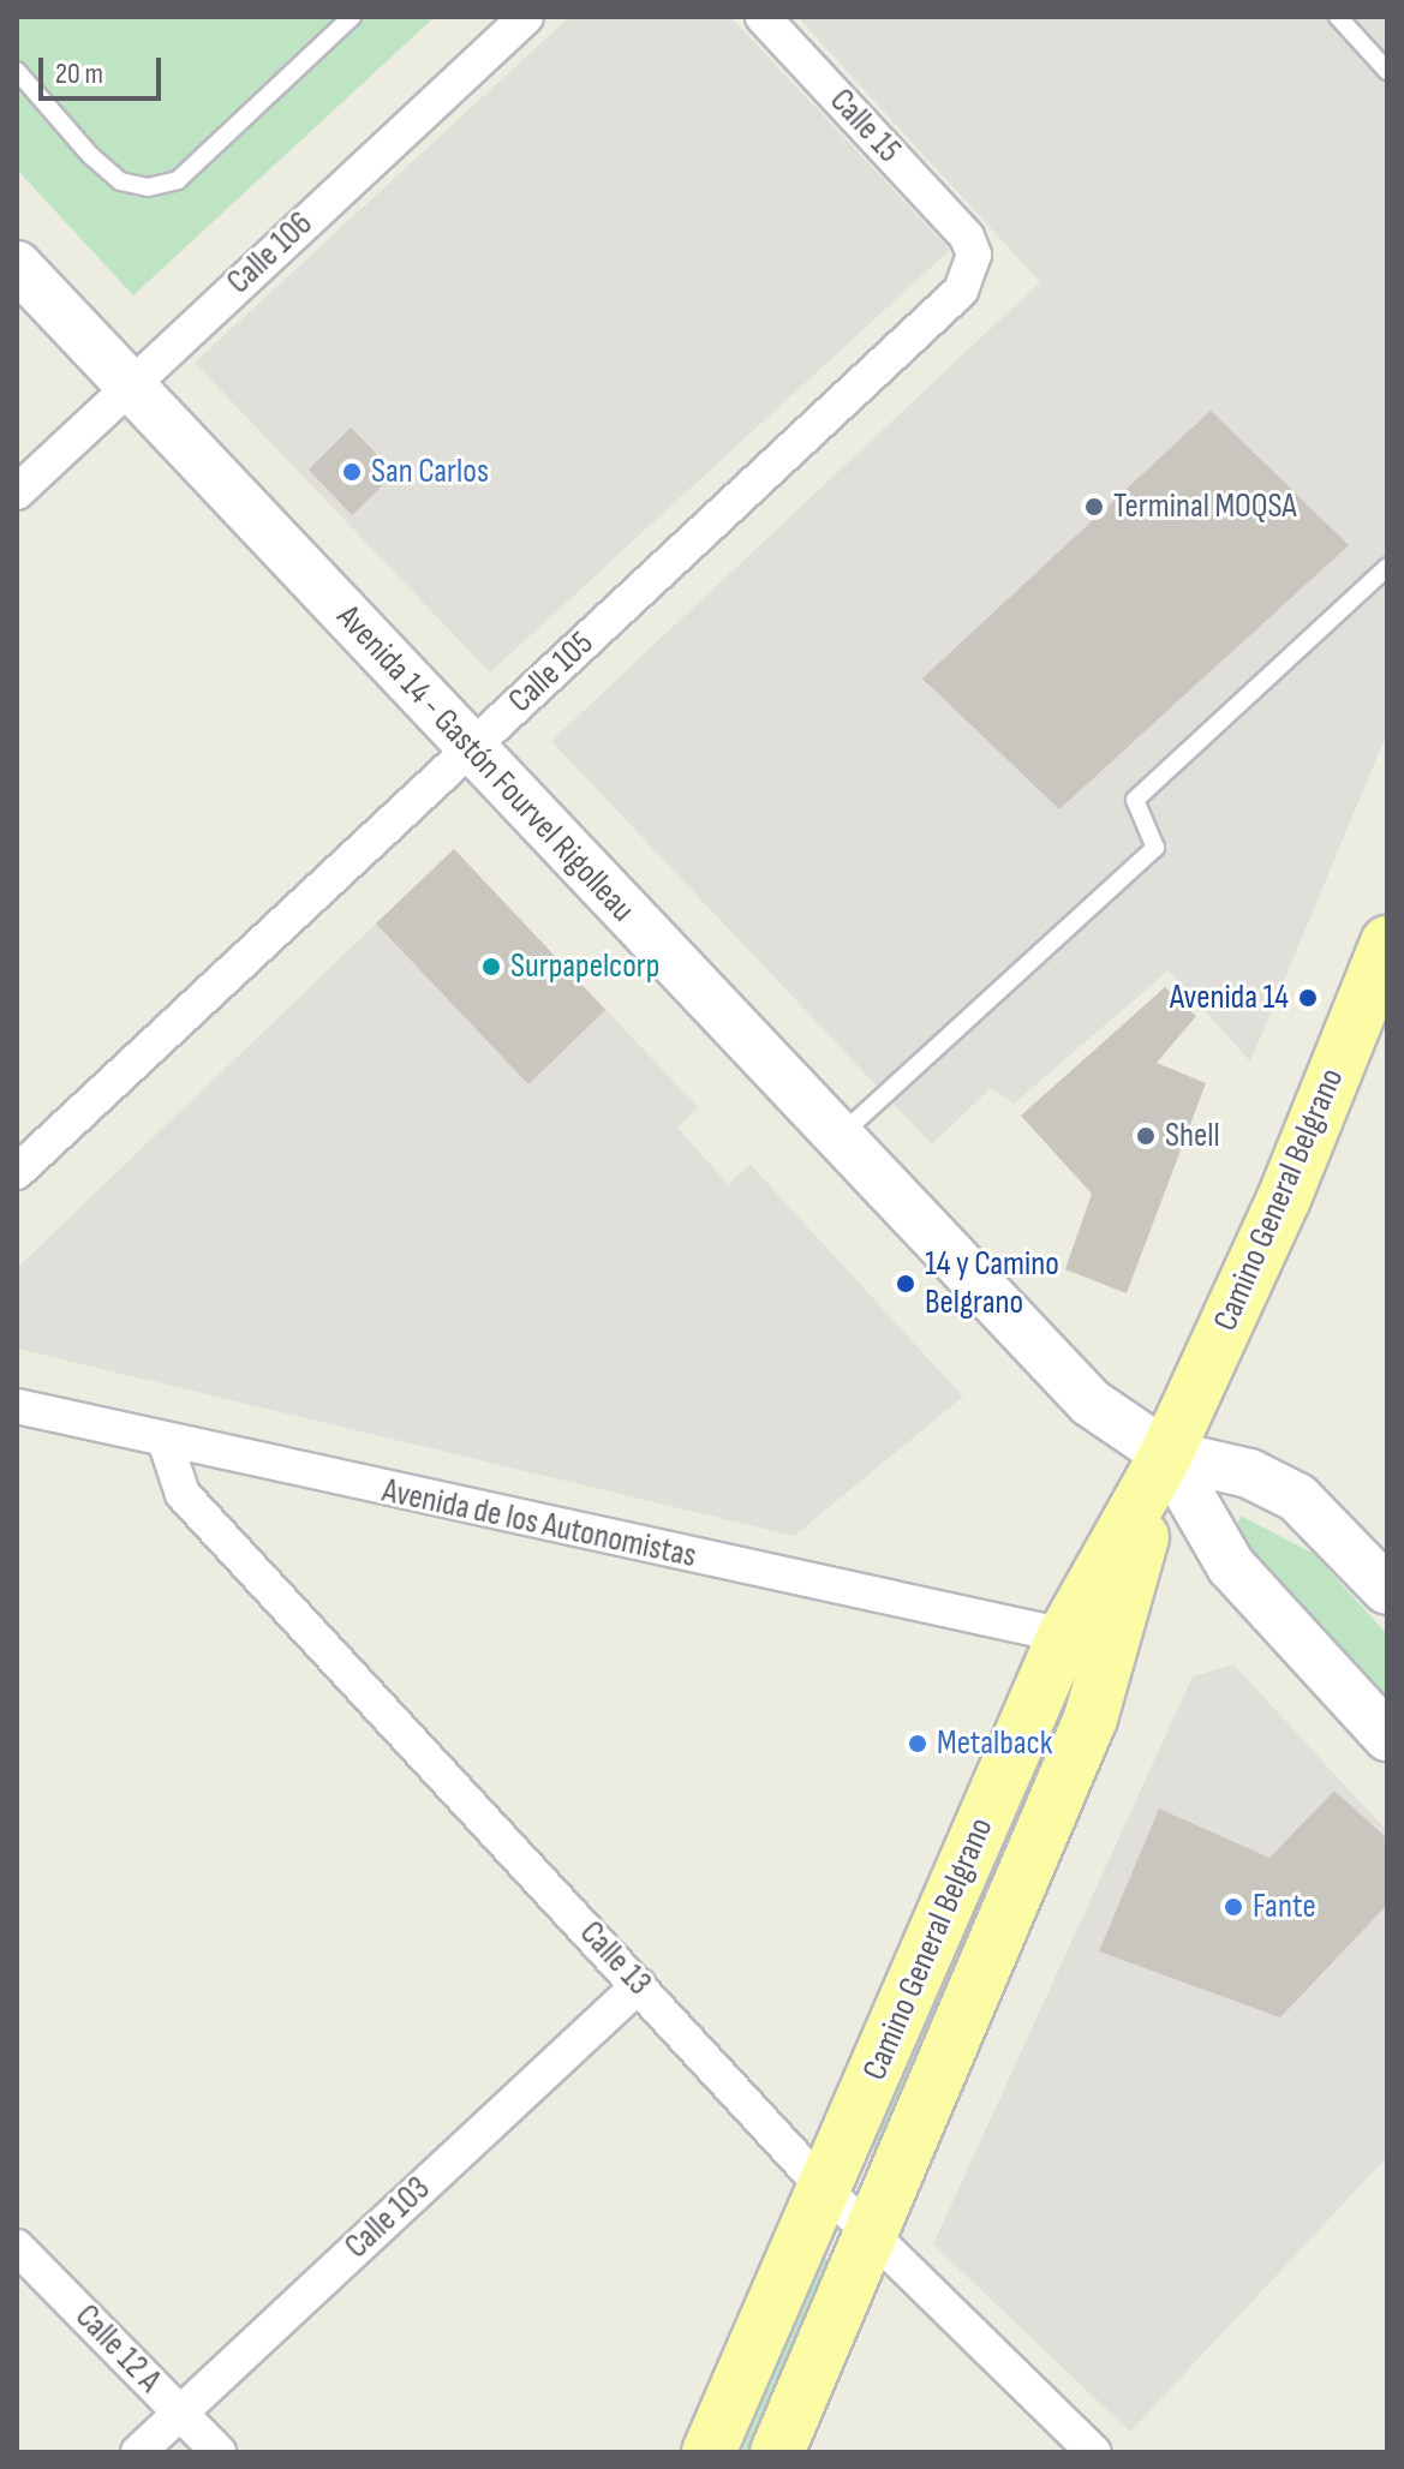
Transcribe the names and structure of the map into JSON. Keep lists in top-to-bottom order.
{
  "streets": {
    "main road": ["Avenida 14 - Gastón Fourvel Rigolleau", "Camino General Belgrano"],
    "street": [
      "Calle 15",
      "Calle 106",
      "Calle 105",
      "Avenida de los Autonomistas",
      "Calle 13",
      "Calle 103",
      "Calle 12 A"
    ]
  },
  "crossings": [
    ["Calle 15", "Calle 105"],
    ["Calle 106", "Avenida 14 - Gastón Fourvel Rigolleau"],
    ["Calle 105", "Avenida 14 - Gastón Fourvel Rigolleau"],
    ["Avenida 14 - Gastón Fourvel Rigolleau", "Camino General Belgrano"],
    ["Camino General Belgrano", "Avenida de los Autonomistas"],
    ["Camino General Belgrano", "Calle 13"],
    ["Avenida de los Autonomistas", "Calle 13"],
    ["Calle 13", "Calle 103"],
    ["Calle 103", "Calle 12 A"]
  ],
  "places": [
    "San Carlos",
    "Terminal MOQSA",
    "Surpapelcorp",
    "Avenida 14",
    "Shell",
    "14 y Camino Belgrano",
    "Metalback",
    "Fante"
  ],
  "scale_bar": "20 m"
}
